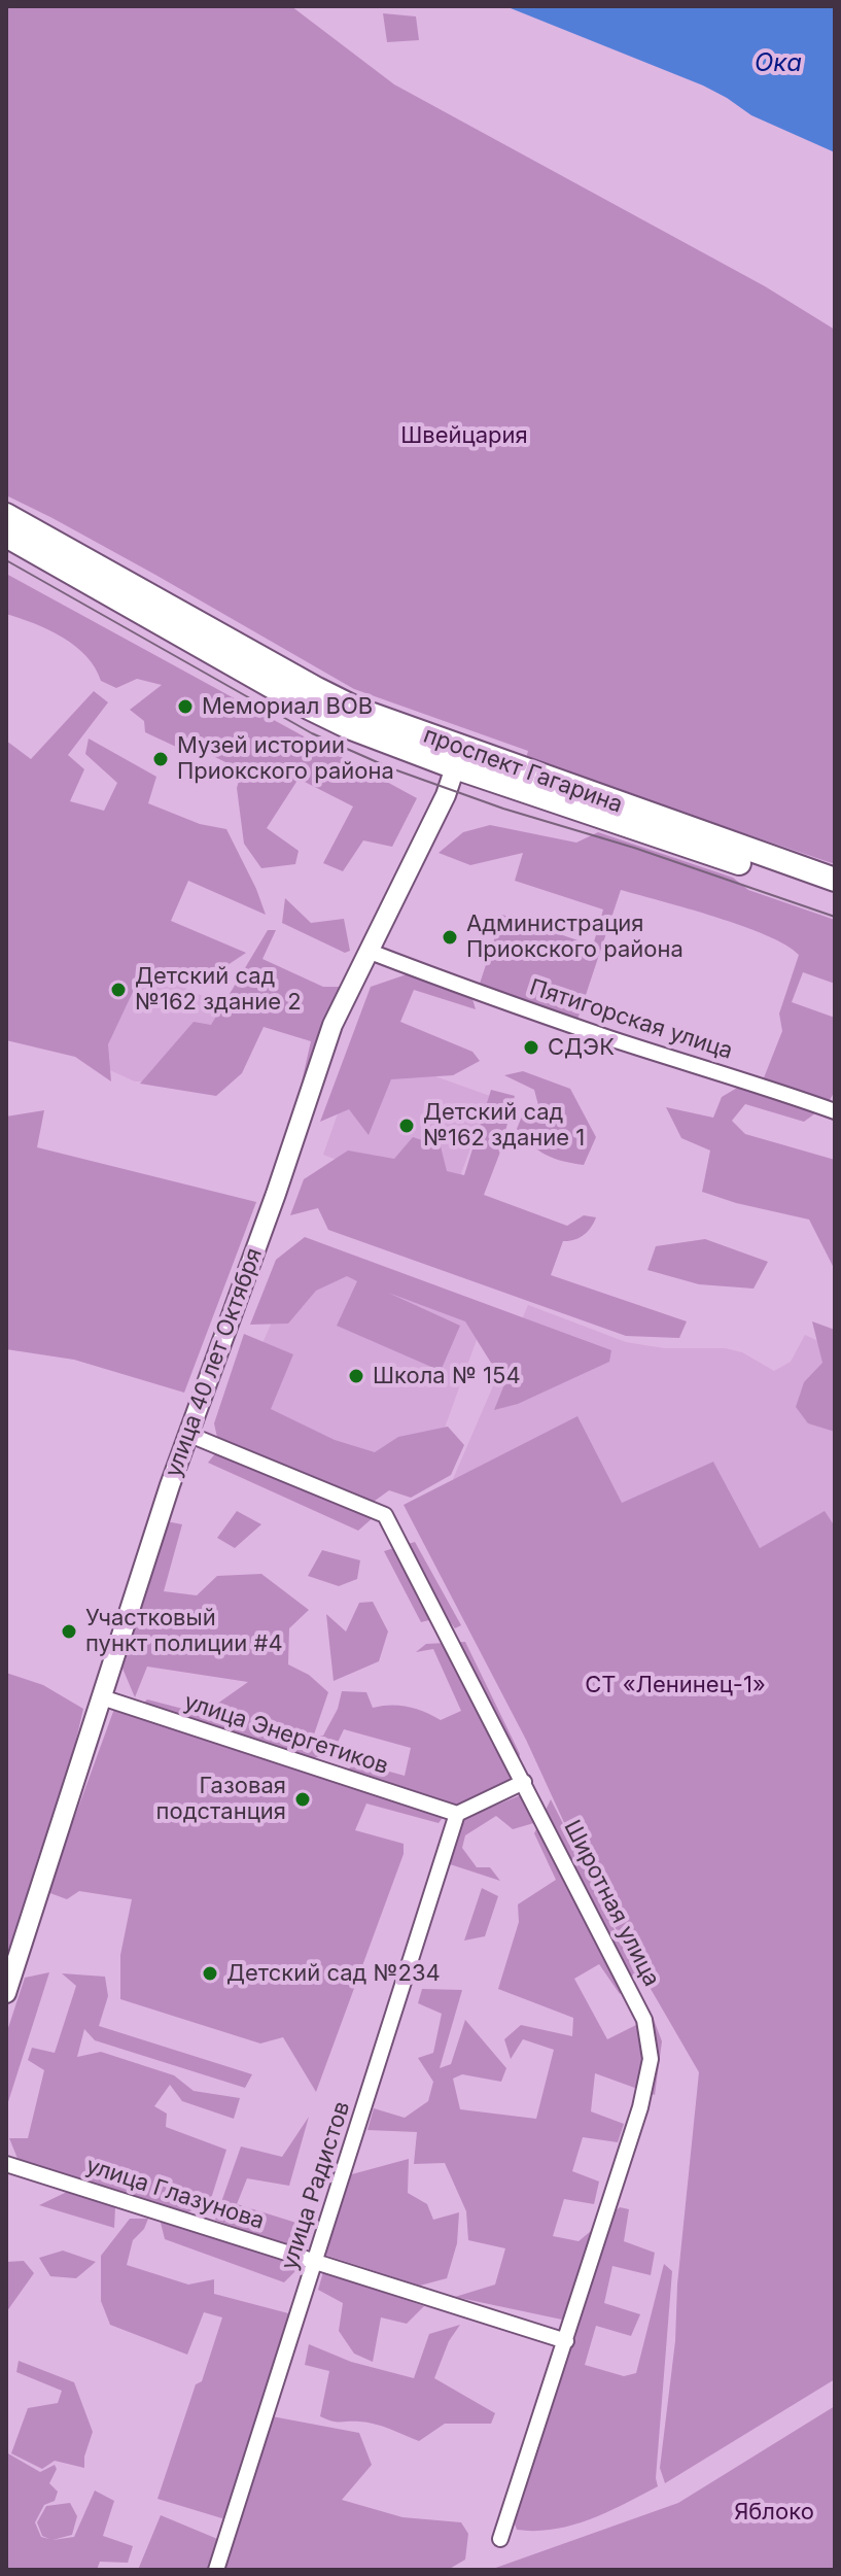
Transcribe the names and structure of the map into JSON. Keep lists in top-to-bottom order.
{
  "streets": {
    "main road": ["проспект Гагарина"],
    "street": [
      "Пятигорская улица",
      "улица 40 лет Октября",
      "улица Энергетиков",
      "Широтная улица",
      "улица Радистов",
      "улица Глазунова"
    ]
  },
  "crossings": [
    ["проспект Гагарина", "улица 40 лет Октября"],
    ["Пятигорская улица", "улица 40 лет Октября"],
    ["улица 40 лет Октября", "улица Энергетиков"],
    ["улица 40 лет Октября", "Широтная улица"],
    ["улица Энергетиков", "улица Радистов"],
    ["Широтная улица", "улица Глазунова"],
    ["улица Радистов", "улица Глазунова"]
  ],
  "water": ["Ока"],
  "parks": ["Швейцария", "СТ «Ленинец-1»", "Яблоко"],
  "places": [
    "Мемориал ВОВ",
    "Музей истории Приокского района",
    "Администрация Приокского района",
    "Детский сад №162 здание 2",
    "СДЭК",
    "Детский сад №162 здание 1",
    "Школа № 154",
    "Участковый пункт полиции #4",
    "Газовая подстанция",
    "Детский сад №234"
  ]
}
